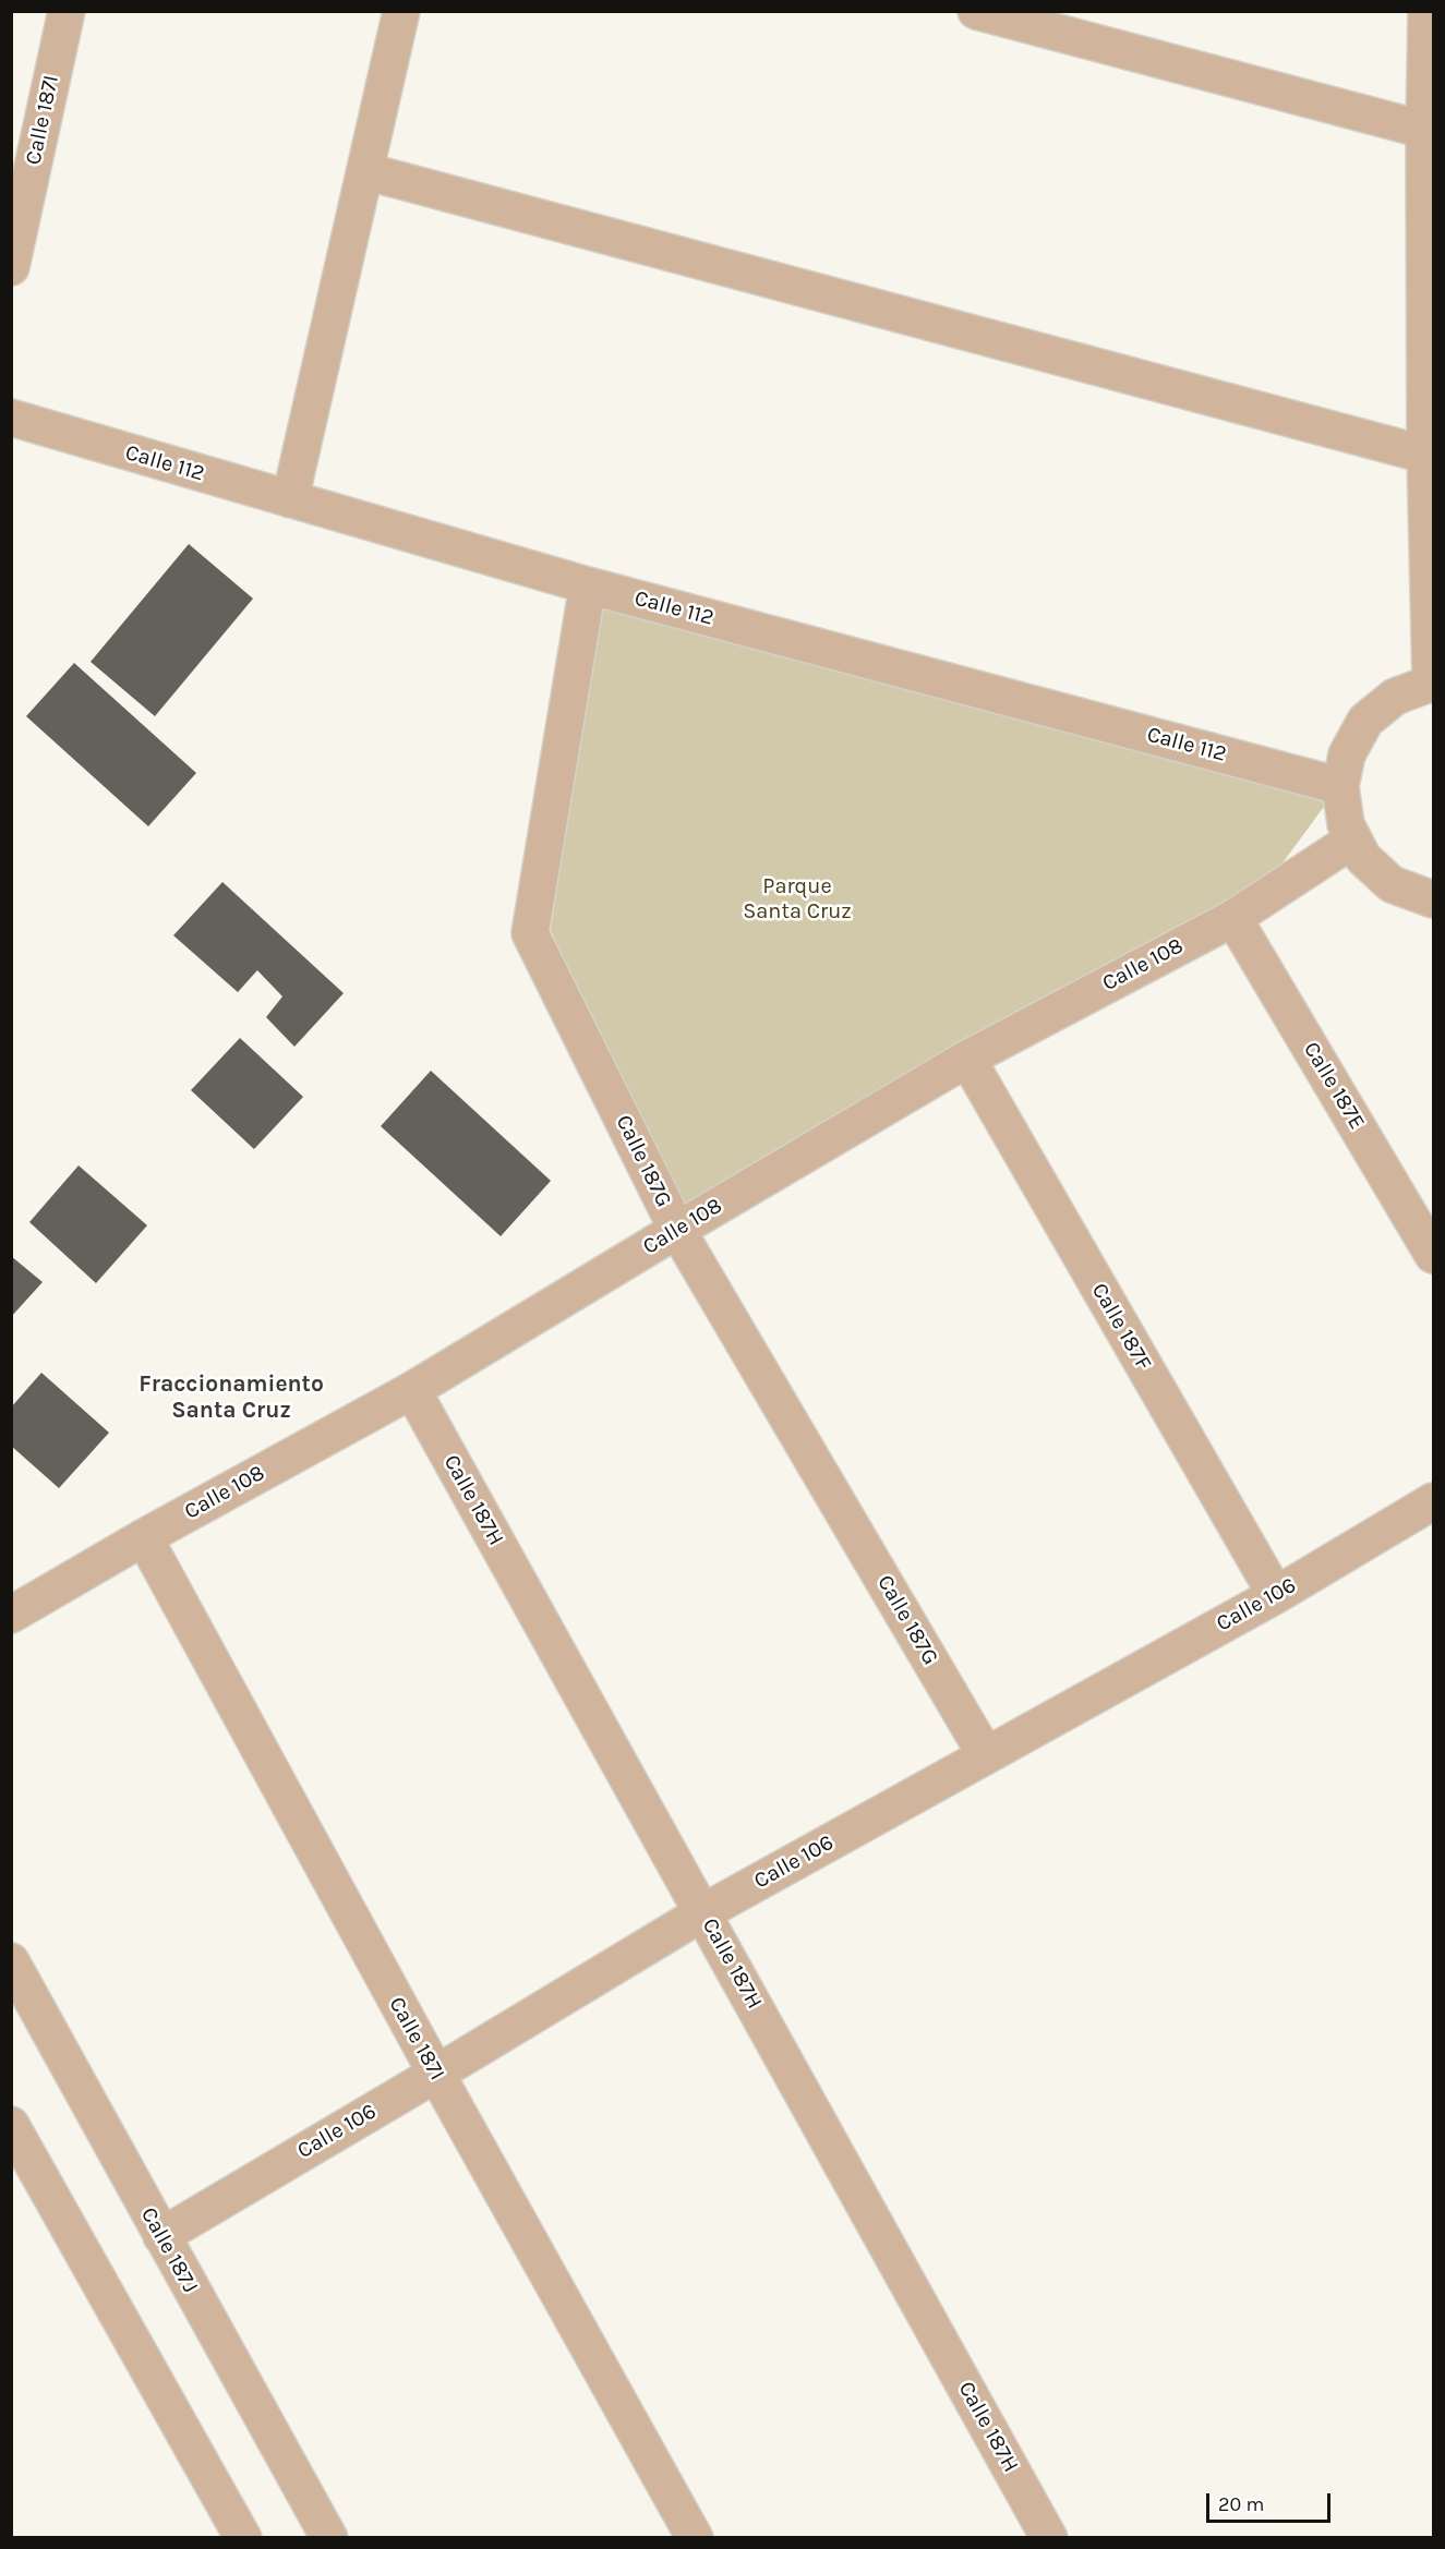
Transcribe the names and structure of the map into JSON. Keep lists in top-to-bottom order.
{
  "streets": {
    "street": [
      "Calle 187I",
      "Calle 112",
      "Calle 108",
      "Calle 187E",
      "Calle 187G",
      "Calle 187F",
      "Calle 187H",
      "Calle 106",
      "Calle 187J"
    ]
  },
  "crossings": [
    ["Calle 187I", "Calle 108"],
    ["Calle 187I", "Calle 106"],
    ["Calle 112", "Calle 187G"],
    ["Calle 108", "Calle 187E"],
    ["Calle 108", "Calle 187G"],
    ["Calle 108", "Calle 187F"],
    ["Calle 108", "Calle 187H"],
    ["Calle 187G", "Calle 106"],
    ["Calle 187F", "Calle 106"],
    ["Calle 187H", "Calle 106"],
    ["Calle 106", "Calle 187J"]
  ],
  "districts": ["Fraccionamiento Santa Cruz"],
  "parks": ["Parque Santa Cruz"],
  "scale_bar": "20 m"
}
